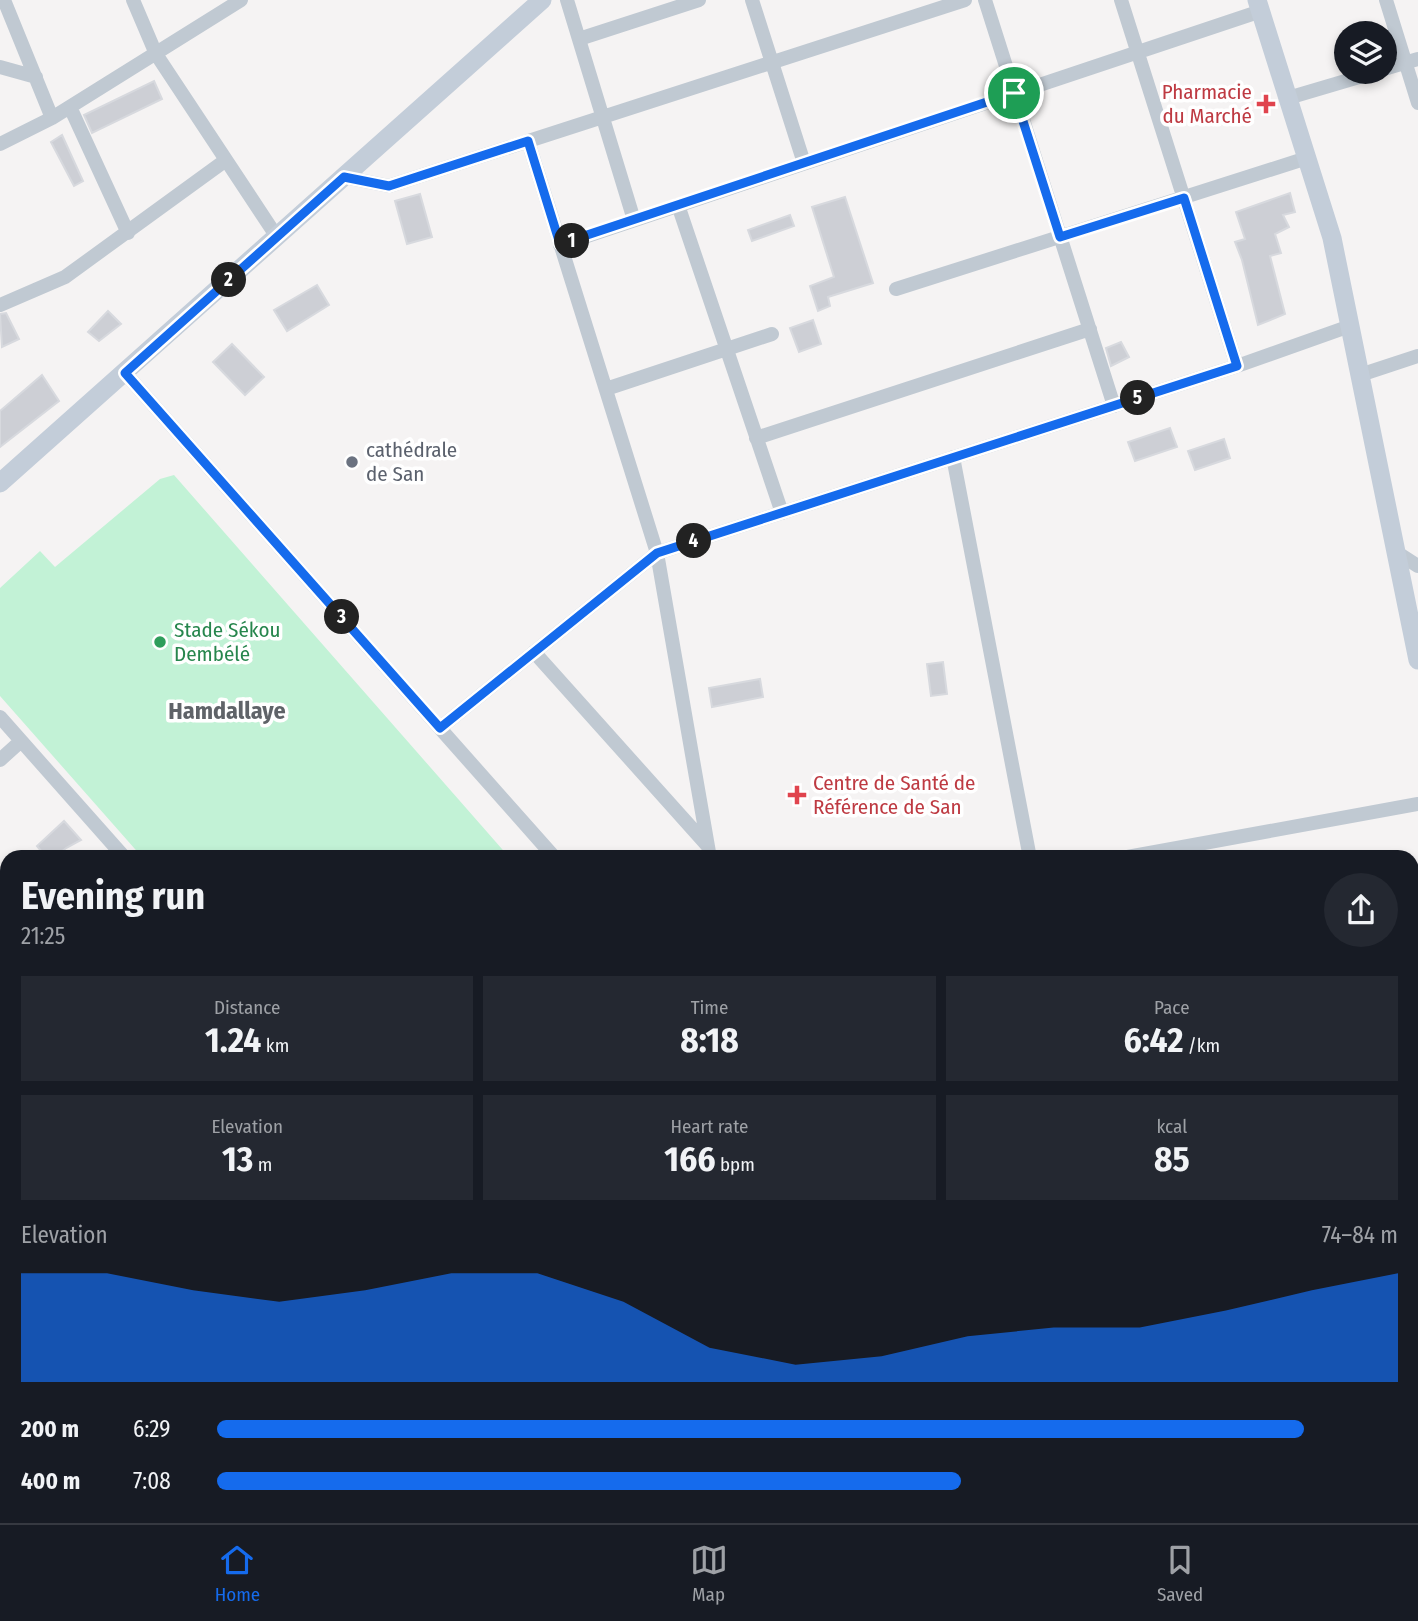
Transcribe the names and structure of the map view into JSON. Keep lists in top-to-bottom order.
{
  "districts": ["Hamdallaye"],
  "places": {
    "health": ["Pharmacie du Marché", "Centre de Santé de Référence de San"],
    "other": ["cathédrale de San", "Stade Sékou Dembélé"]
  },
  "page": {
    "pins": [
      "1",
      "2",
      "5",
      "4",
      "3"
    ],
    "heading": ["Evening run", "21:25"],
    "stats": [
      ["Distance", "1.24 km"],
      ["Time", "8:18"],
      ["Pace", "6:42 /km"],
      ["Elevation", "13 m"],
      ["Heart rate", "166 bpm"],
      ["kcal", "85"]
    ],
    "chart": ["Elevation", "74–84 m"],
    "list": [
      {
        "name": "200 m",
        "note": "6:29"
      },
      {
        "name": "400 m",
        "note": "7:08"
      }
    ],
    "tabs": ["Home", "Map", "Saved"]
  }
}
